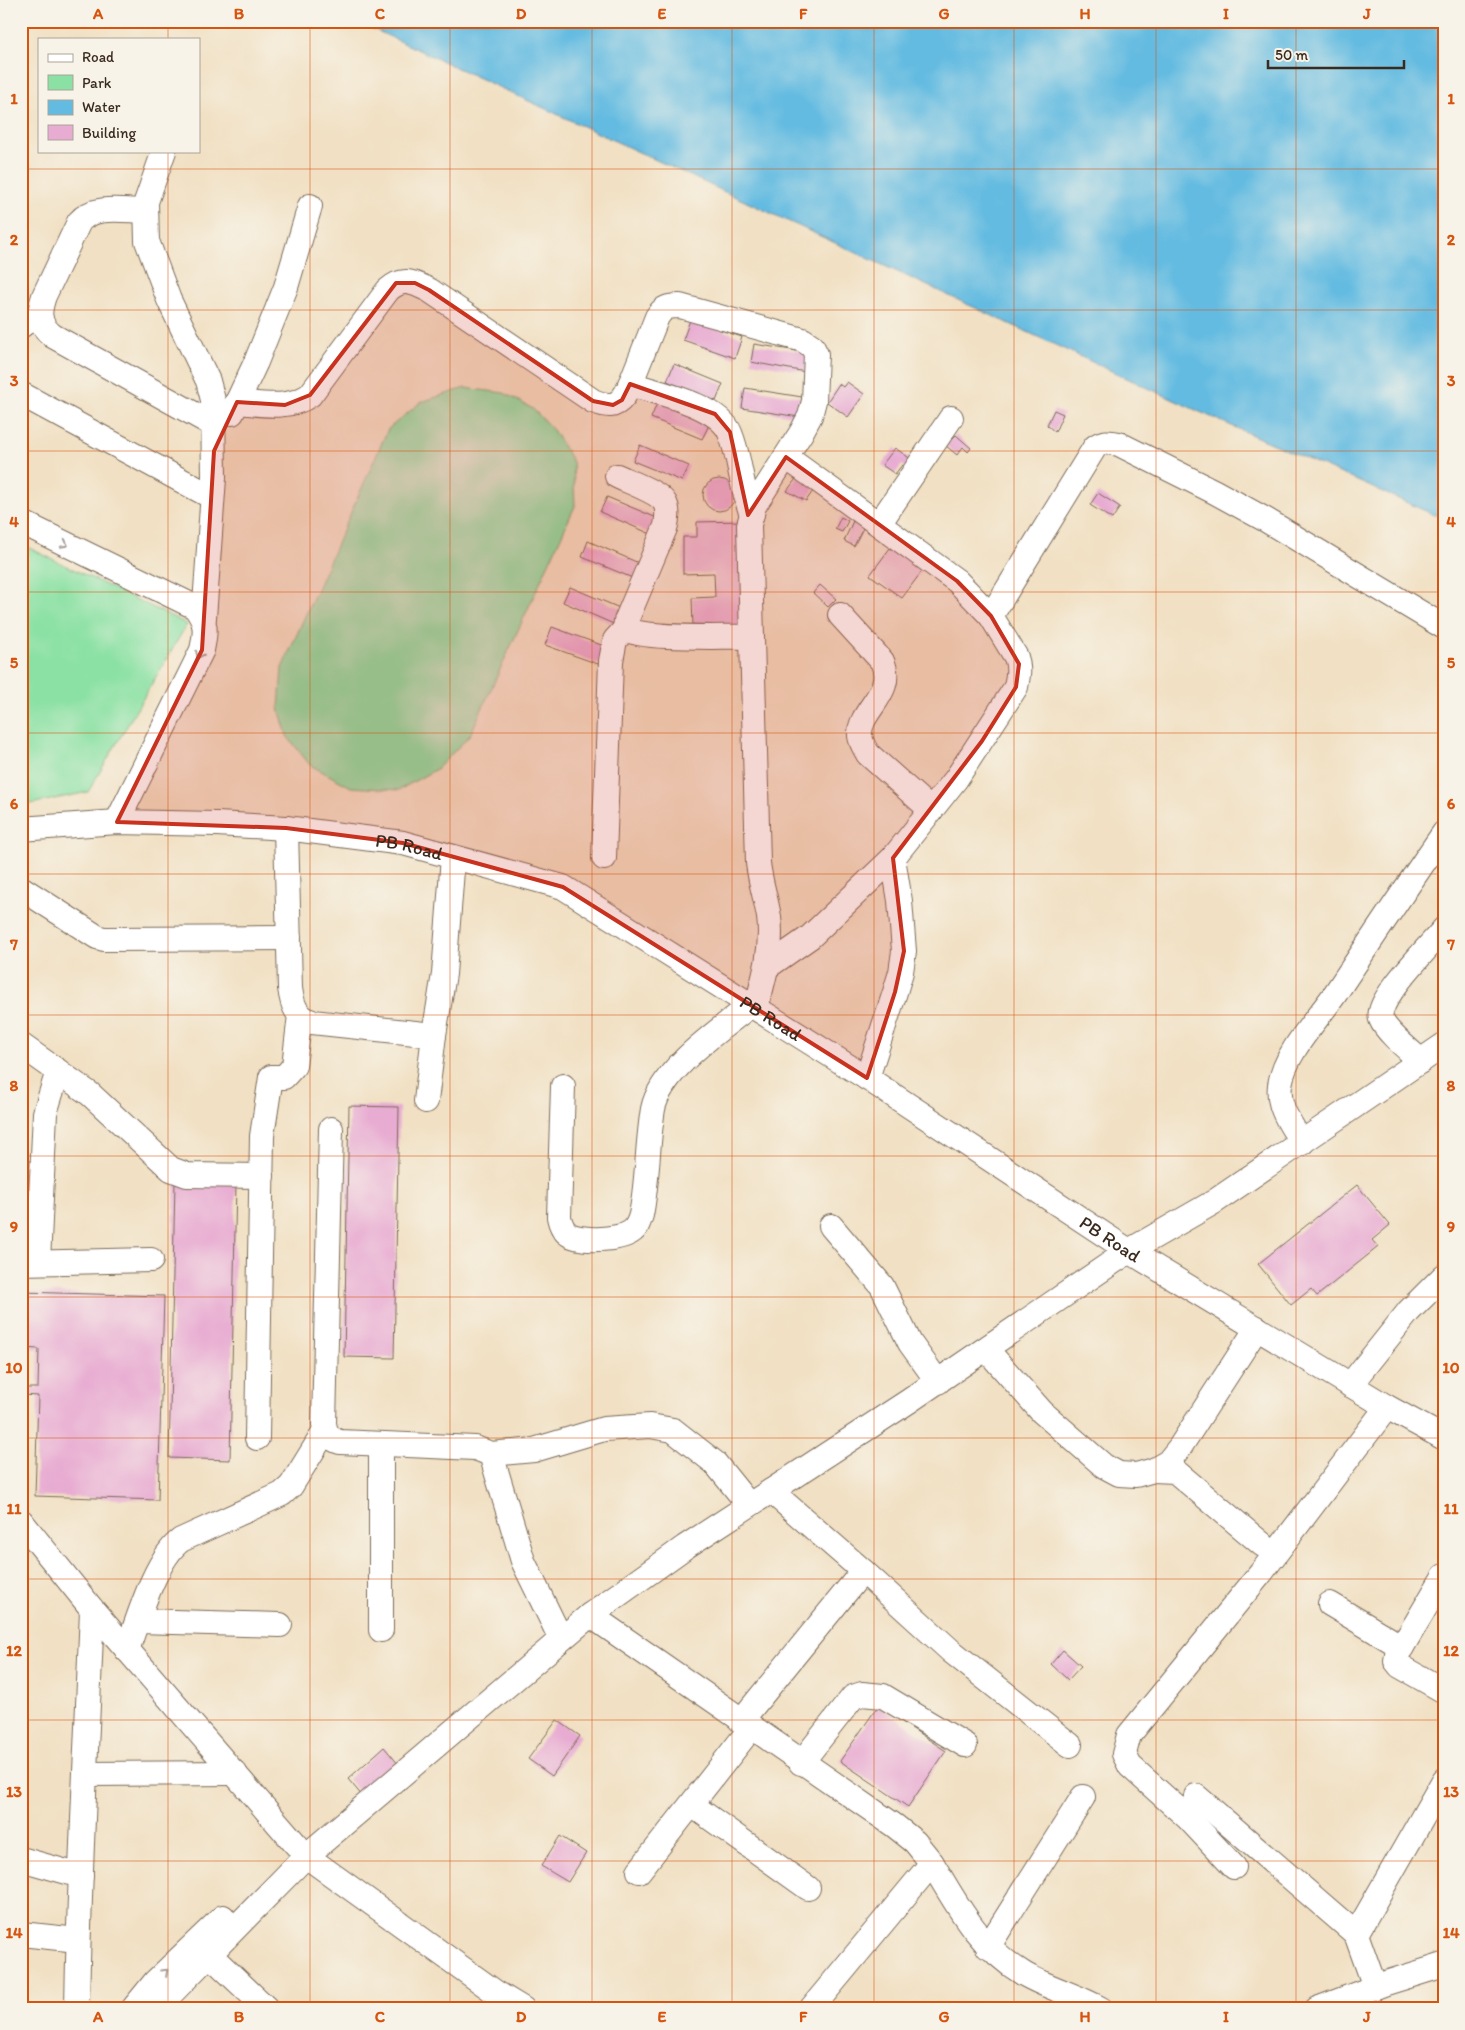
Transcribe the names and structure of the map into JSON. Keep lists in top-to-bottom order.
{
  "streets": {
    "street": ["PB Road"]
  },
  "legend": [
    "Road",
    "Park",
    "Water",
    "Building"
  ],
  "scale_bar": "50 m",
  "grid": {
    "columns": [
      "A",
      "B",
      "C",
      "D",
      "E",
      "F",
      "G",
      "H",
      "I",
      "J"
    ],
    "rows": [
      "1",
      "2",
      "3",
      "4",
      "5",
      "6",
      "7",
      "8",
      "9",
      "10",
      "11",
      "12",
      "13",
      "14"
    ]
  }
}
